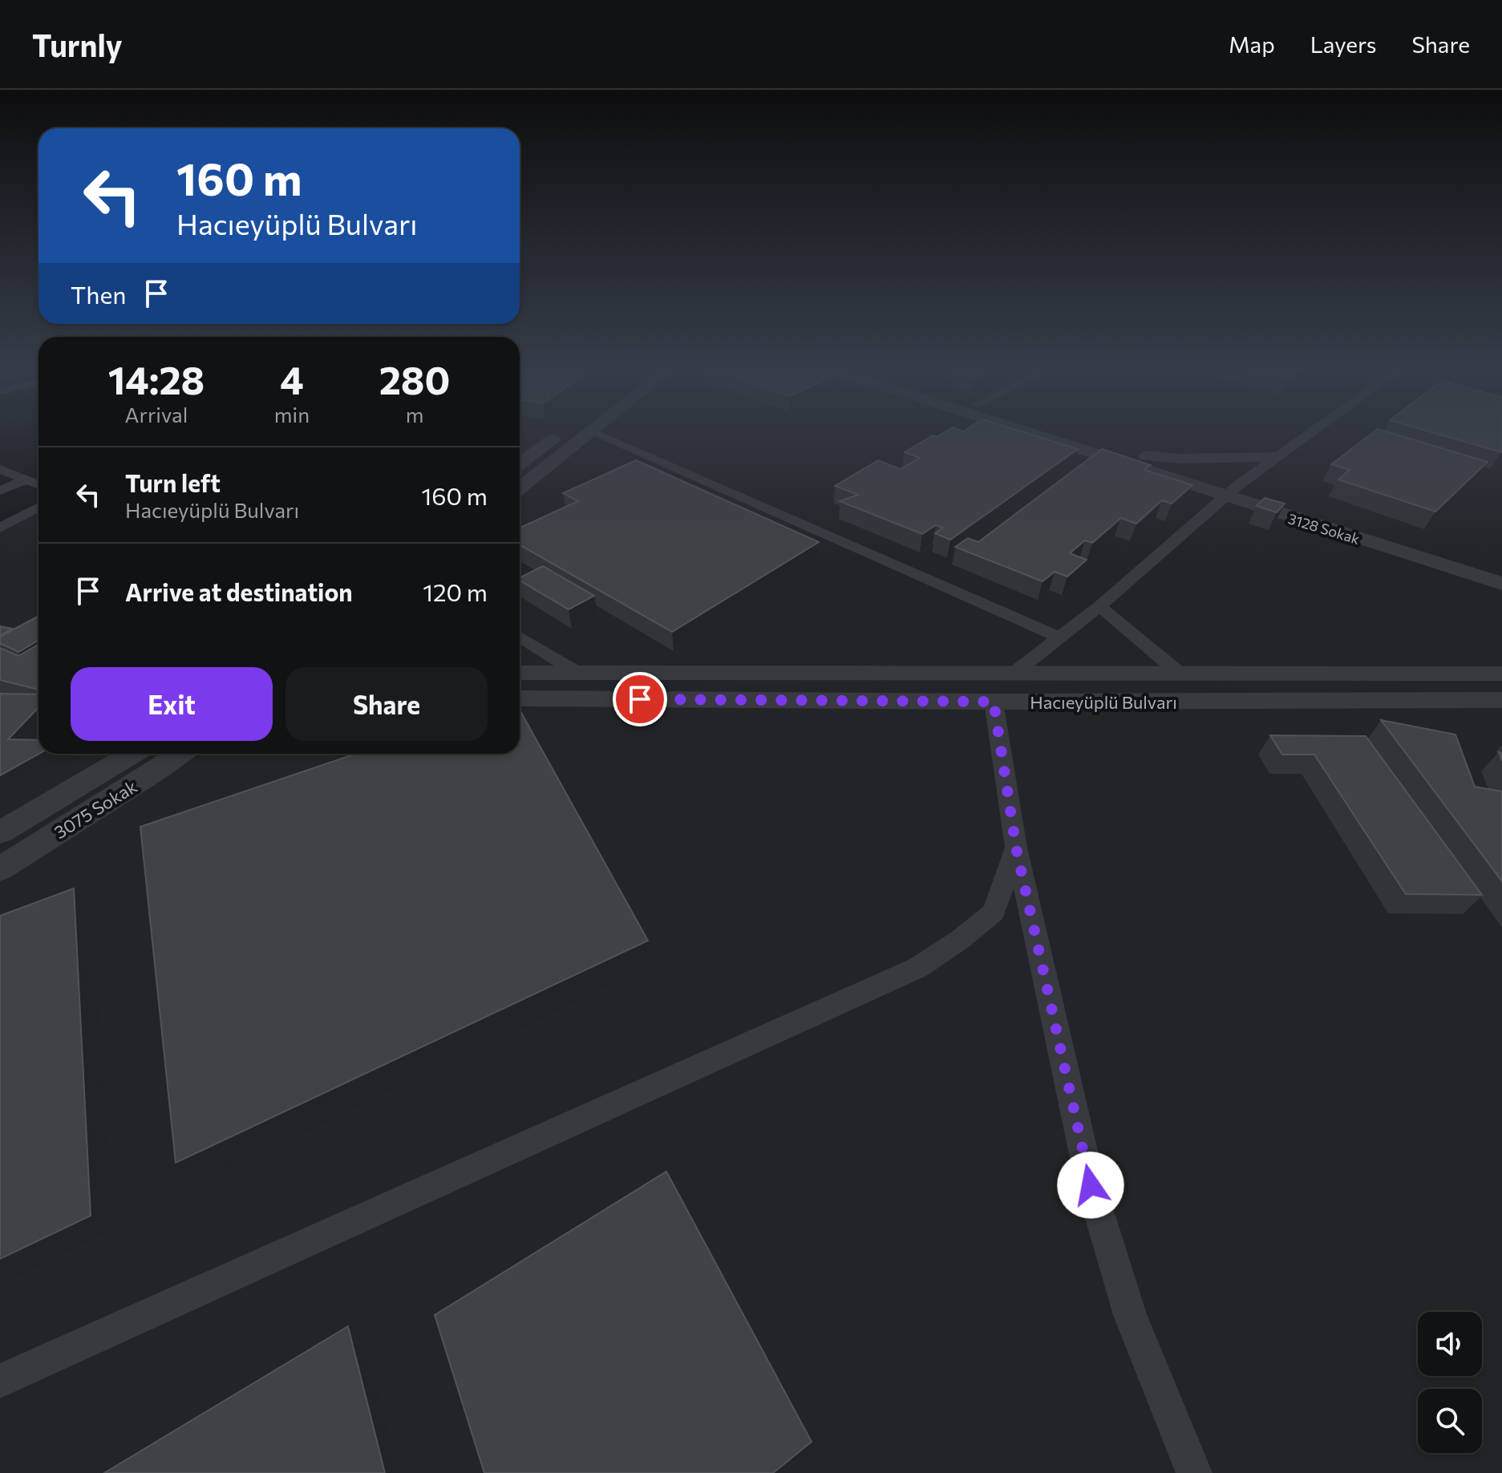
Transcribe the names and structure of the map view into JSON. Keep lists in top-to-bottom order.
{
  "streets": {
    "street": ["3128 Sokak", "Hacıeyüplü Bulvarı", "3075 Sokak"]
  },
  "page": {
    "header": "Turnly",
    "nav": ["Map", "Layers", "Share"],
    "turn": ["160 m", "Hacıeyüplü Bulvarı"],
    "then": "Then",
    "eta": [
      "14:28",
      "Arrival",
      "4",
      "min",
      "280",
      "m"
    ],
    "list": [
      {
        "name": "Turn left",
        "note": "Hacıeyüplü Bulvarı",
        "value": "160 m"
      },
      {
        "name": "Arrive at destination",
        "value": "120 m"
      }
    ],
    "buttons": ["Exit", "Share"]
  }
}
